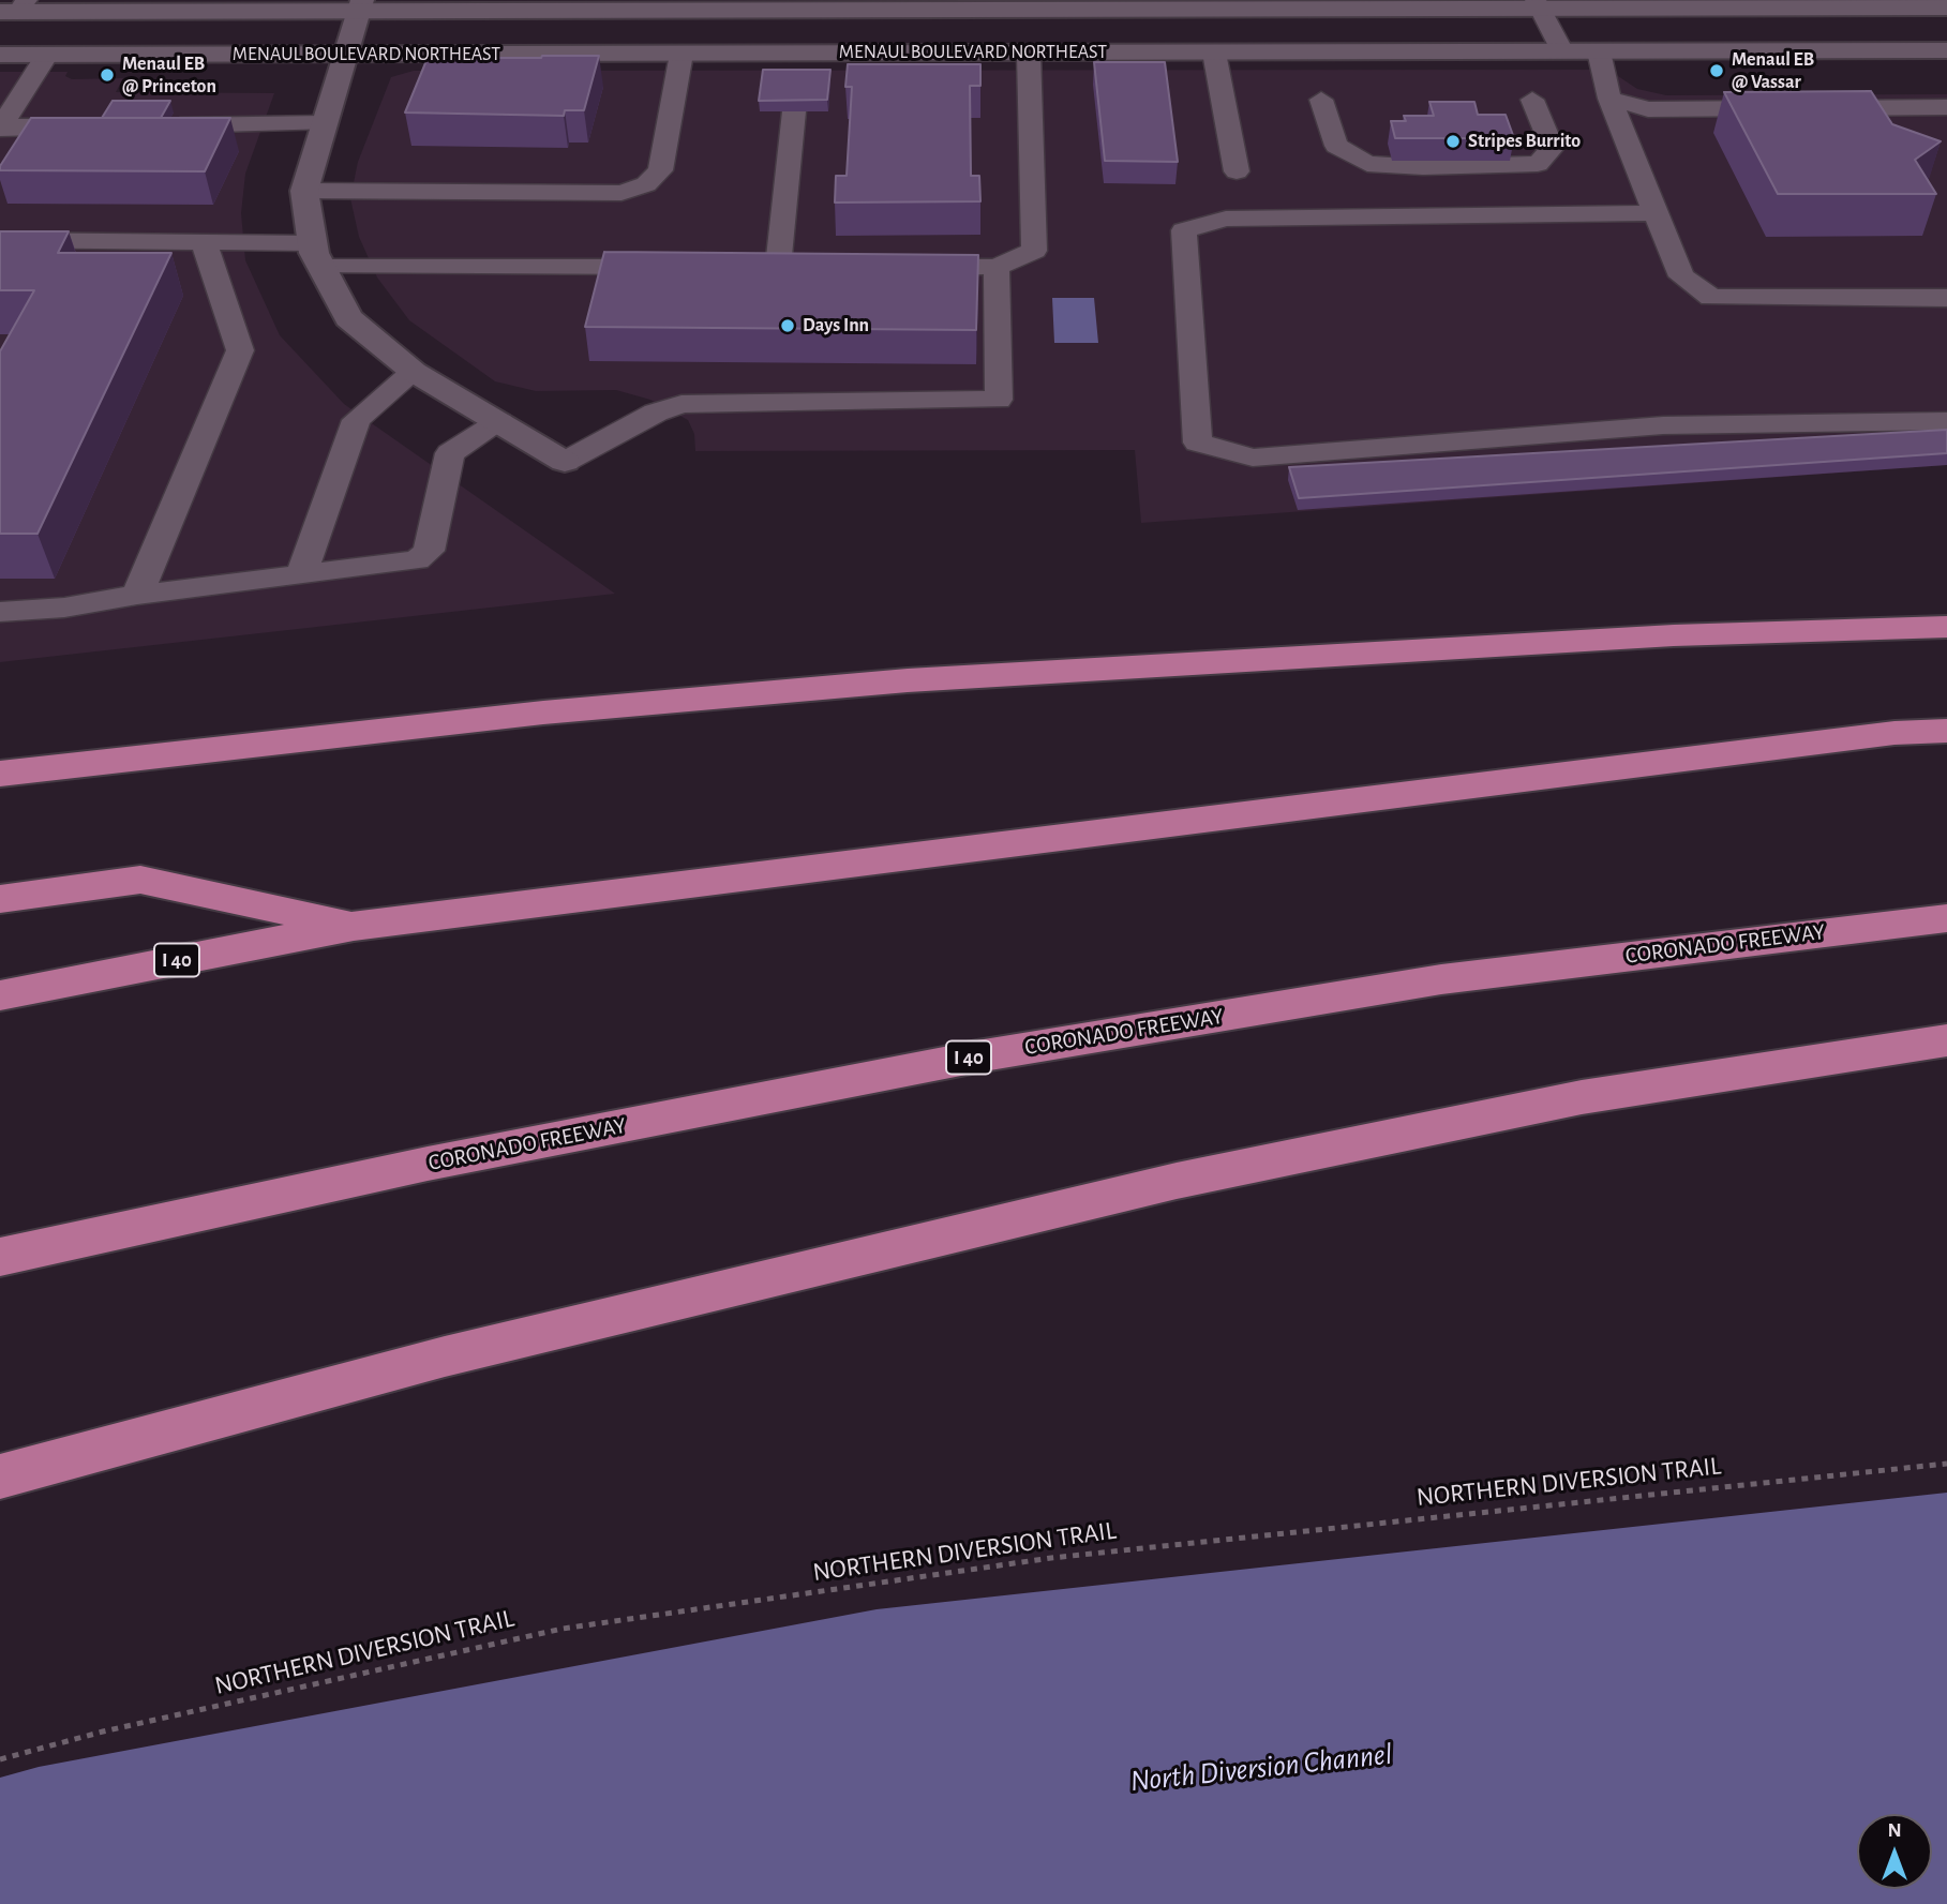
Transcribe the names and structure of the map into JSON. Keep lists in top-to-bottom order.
{
  "streets": {
    "highway": ["CORONADO FREEWAY", "I 40"],
    "main road": ["MENAUL BOULEVARD NORTHEAST"],
    "path": ["NORTHERN DIVERSION TRAIL"]
  },
  "water": ["North Diversion Channel"],
  "places": [
    "Menaul EB @ Vassar",
    "Menaul EB @ Princeton",
    "Stripes Burrito",
    "Days Inn"
  ],
  "north": "top"
}
